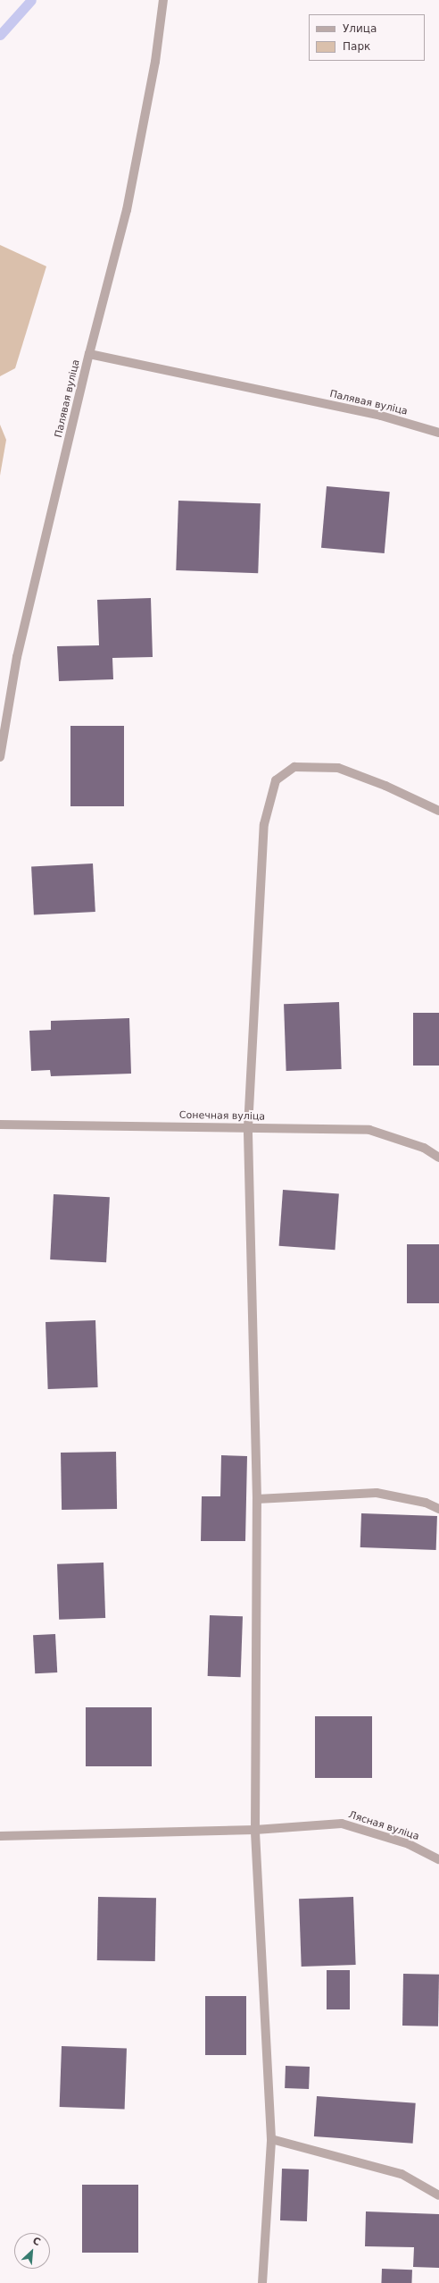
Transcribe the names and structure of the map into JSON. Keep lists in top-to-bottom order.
{
  "streets": {
    "street": ["Палявая вуліца", "Сонечная вуліца", "Лясная вуліца"]
  },
  "legend": ["Улица", "Парк"],
  "north": "top right"
}
